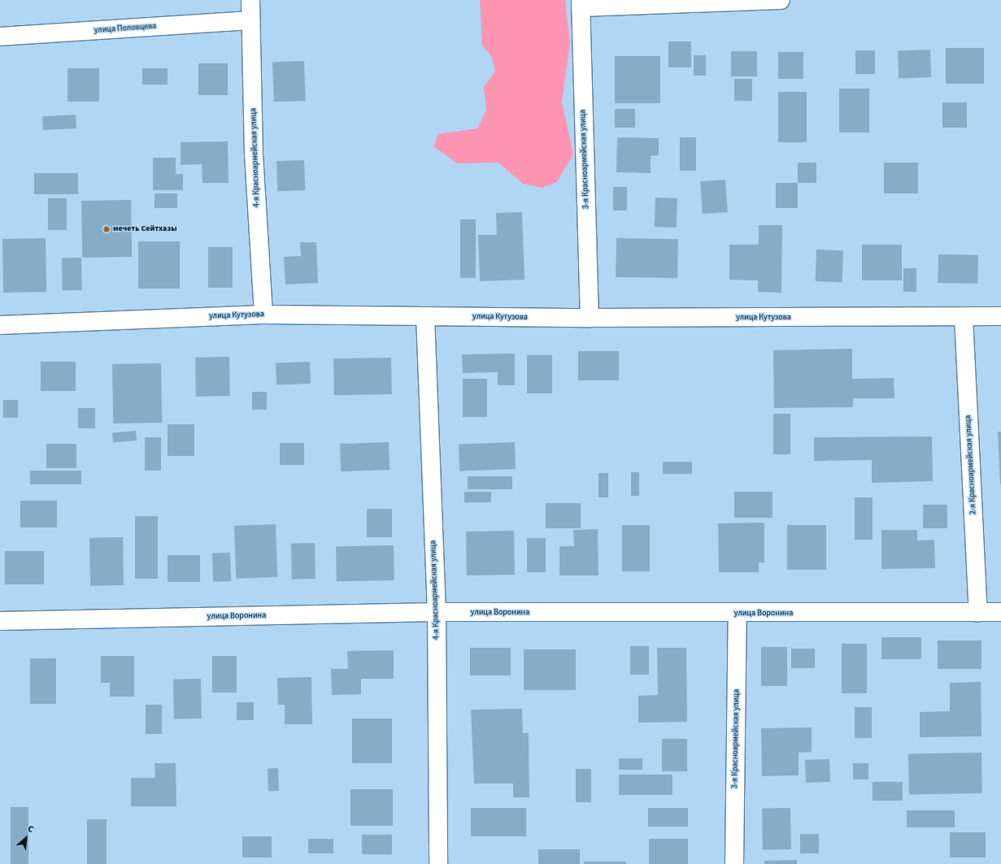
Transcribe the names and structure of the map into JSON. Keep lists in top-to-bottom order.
{
  "streets": {
    "street": [
      "улица Половцева",
      "4-я Красноармейская улица",
      "3-я Красноармейская улица",
      "улица Кутузова",
      "2-я Красноармейская улица",
      "улица Воронина"
    ]
  },
  "crossings": [
    ["улица Половцева", "4-я Красноармейская улица"],
    ["4-я Красноармейская улица", "улица Кутузова"],
    ["4-я Красноармейская улица", "улица Воронина"],
    ["3-я Красноармейская улица", "улица Кутузова"],
    ["3-я Красноармейская улица", "улица Воронина"],
    ["улица Кутузова", "2-я Красноармейская улица"],
    ["2-я Красноармейская улица", "улица Воронина"]
  ],
  "places": ["мечеть Сейтхазы"],
  "north": "top right"
}
